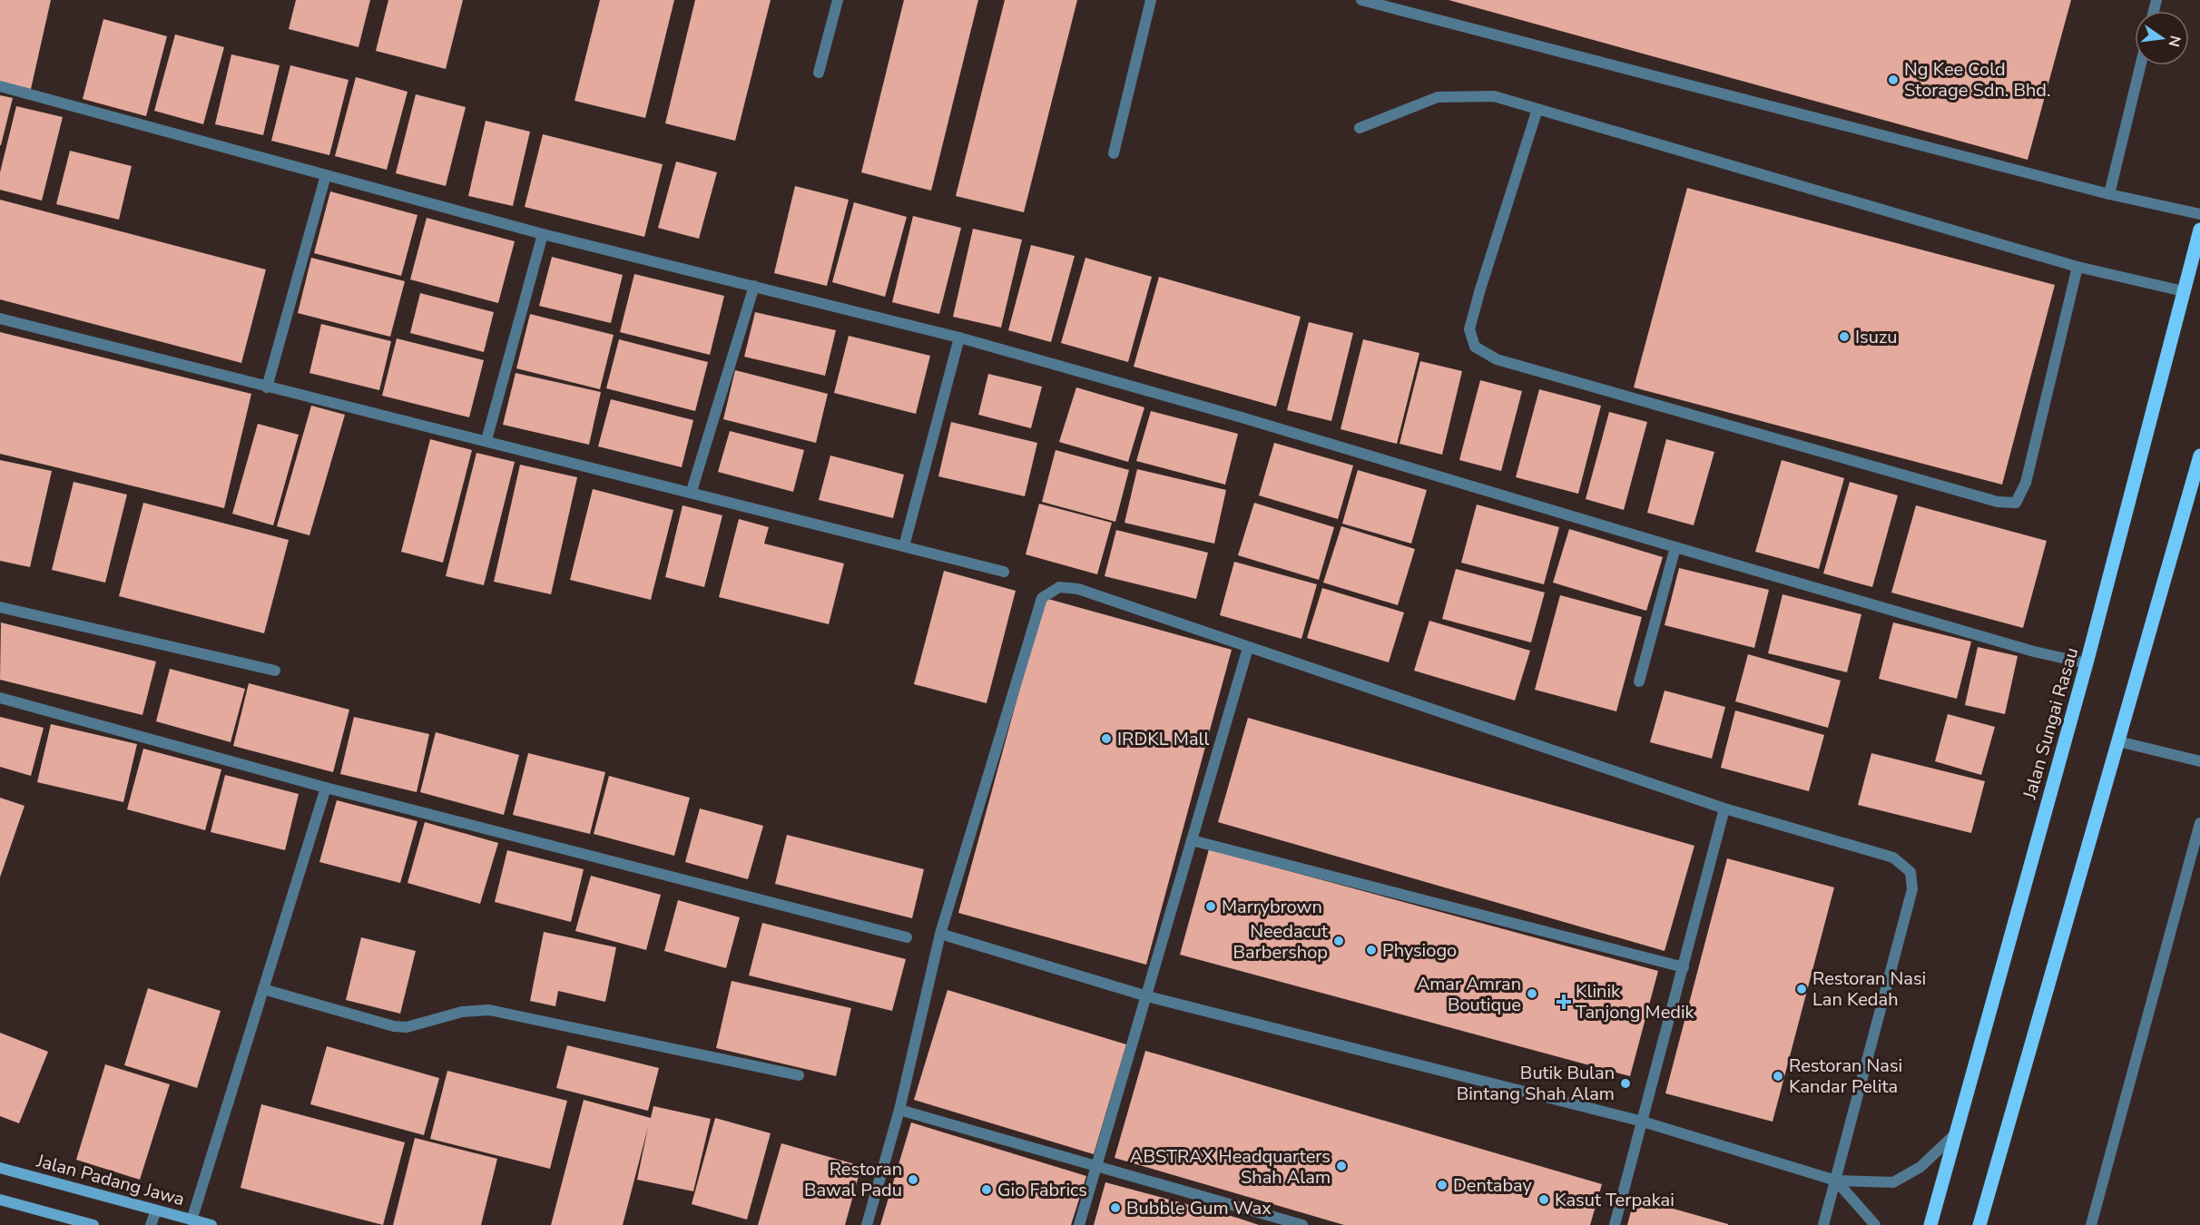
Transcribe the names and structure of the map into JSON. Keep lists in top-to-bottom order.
{
  "streets": {
    "main road": ["Jalan Sungai Rasau"],
    "street": ["Jalan Padang Jawa"]
  },
  "places": {
    "other": [
      "Ng Kee Cold Storage Sdn. Bhd.",
      "Isuzu",
      "IRDKL Mall",
      "Marrybrown",
      "Needacut Barbershop",
      "Physiogo",
      "Restoran Nasi Lan Kedah",
      "Amar Amran Boutique",
      "Restoran Nasi Kandar Pelita",
      "Butik Bulan Bintang Shah Alam",
      "ABSTRAX Headquarters Shah Alam",
      "Restoran Bawal Padu",
      "Dentabay",
      "Gio Fabrics",
      "Kasut Terpakai",
      "Bubble Gum Wax"
    ],
    "health": ["Klinik Tanjong Medik"]
  },
  "north": "right"
}
